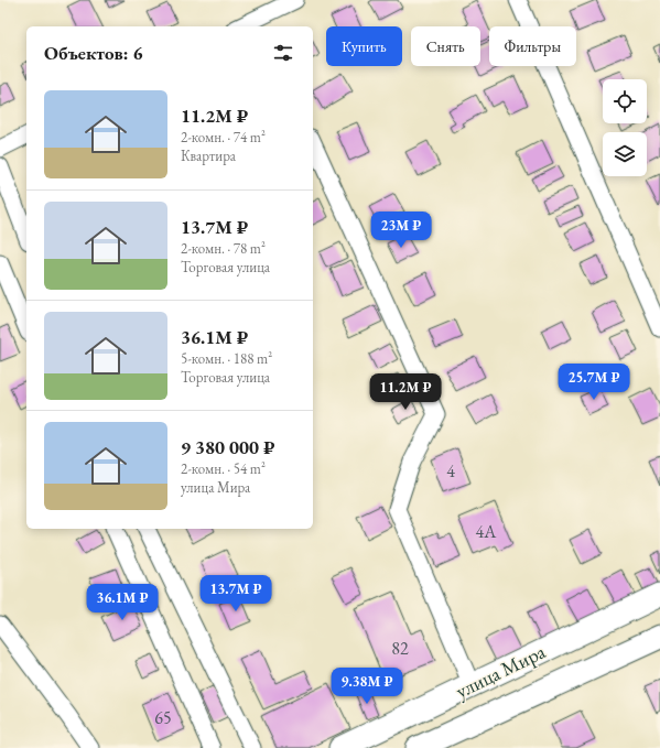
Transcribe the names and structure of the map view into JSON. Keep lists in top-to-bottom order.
{
  "streets": {
    "street": ["улица Мира"]
  },
  "house_numbers": [
    "4",
    "4А",
    "82",
    "65"
  ],
  "page": {
    "chip": ["Купить", "Снять", "Фильтры"],
    "heading": "Объектов: 6",
    "list": [
      {
        "name": "11.2M ₽",
        "note": "2-комн. · 74 m² · Квартира"
      },
      {
        "name": "13.7M ₽",
        "note": "2-комн. · 78 m² · Торговая улица"
      },
      {
        "name": "36.1M ₽",
        "note": "5-комн. · 188 m² · Торговая улица"
      },
      {
        "name": "9 380 000 ₽",
        "note": "2-комн. · 54 m² · улица Мира"
      }
    ],
    "price": [
      "23M ₽",
      "25.7M ₽",
      "11.2M ₽",
      "13.7M ₽",
      "36.1M ₽",
      "9.38M ₽"
    ]
  }
}
